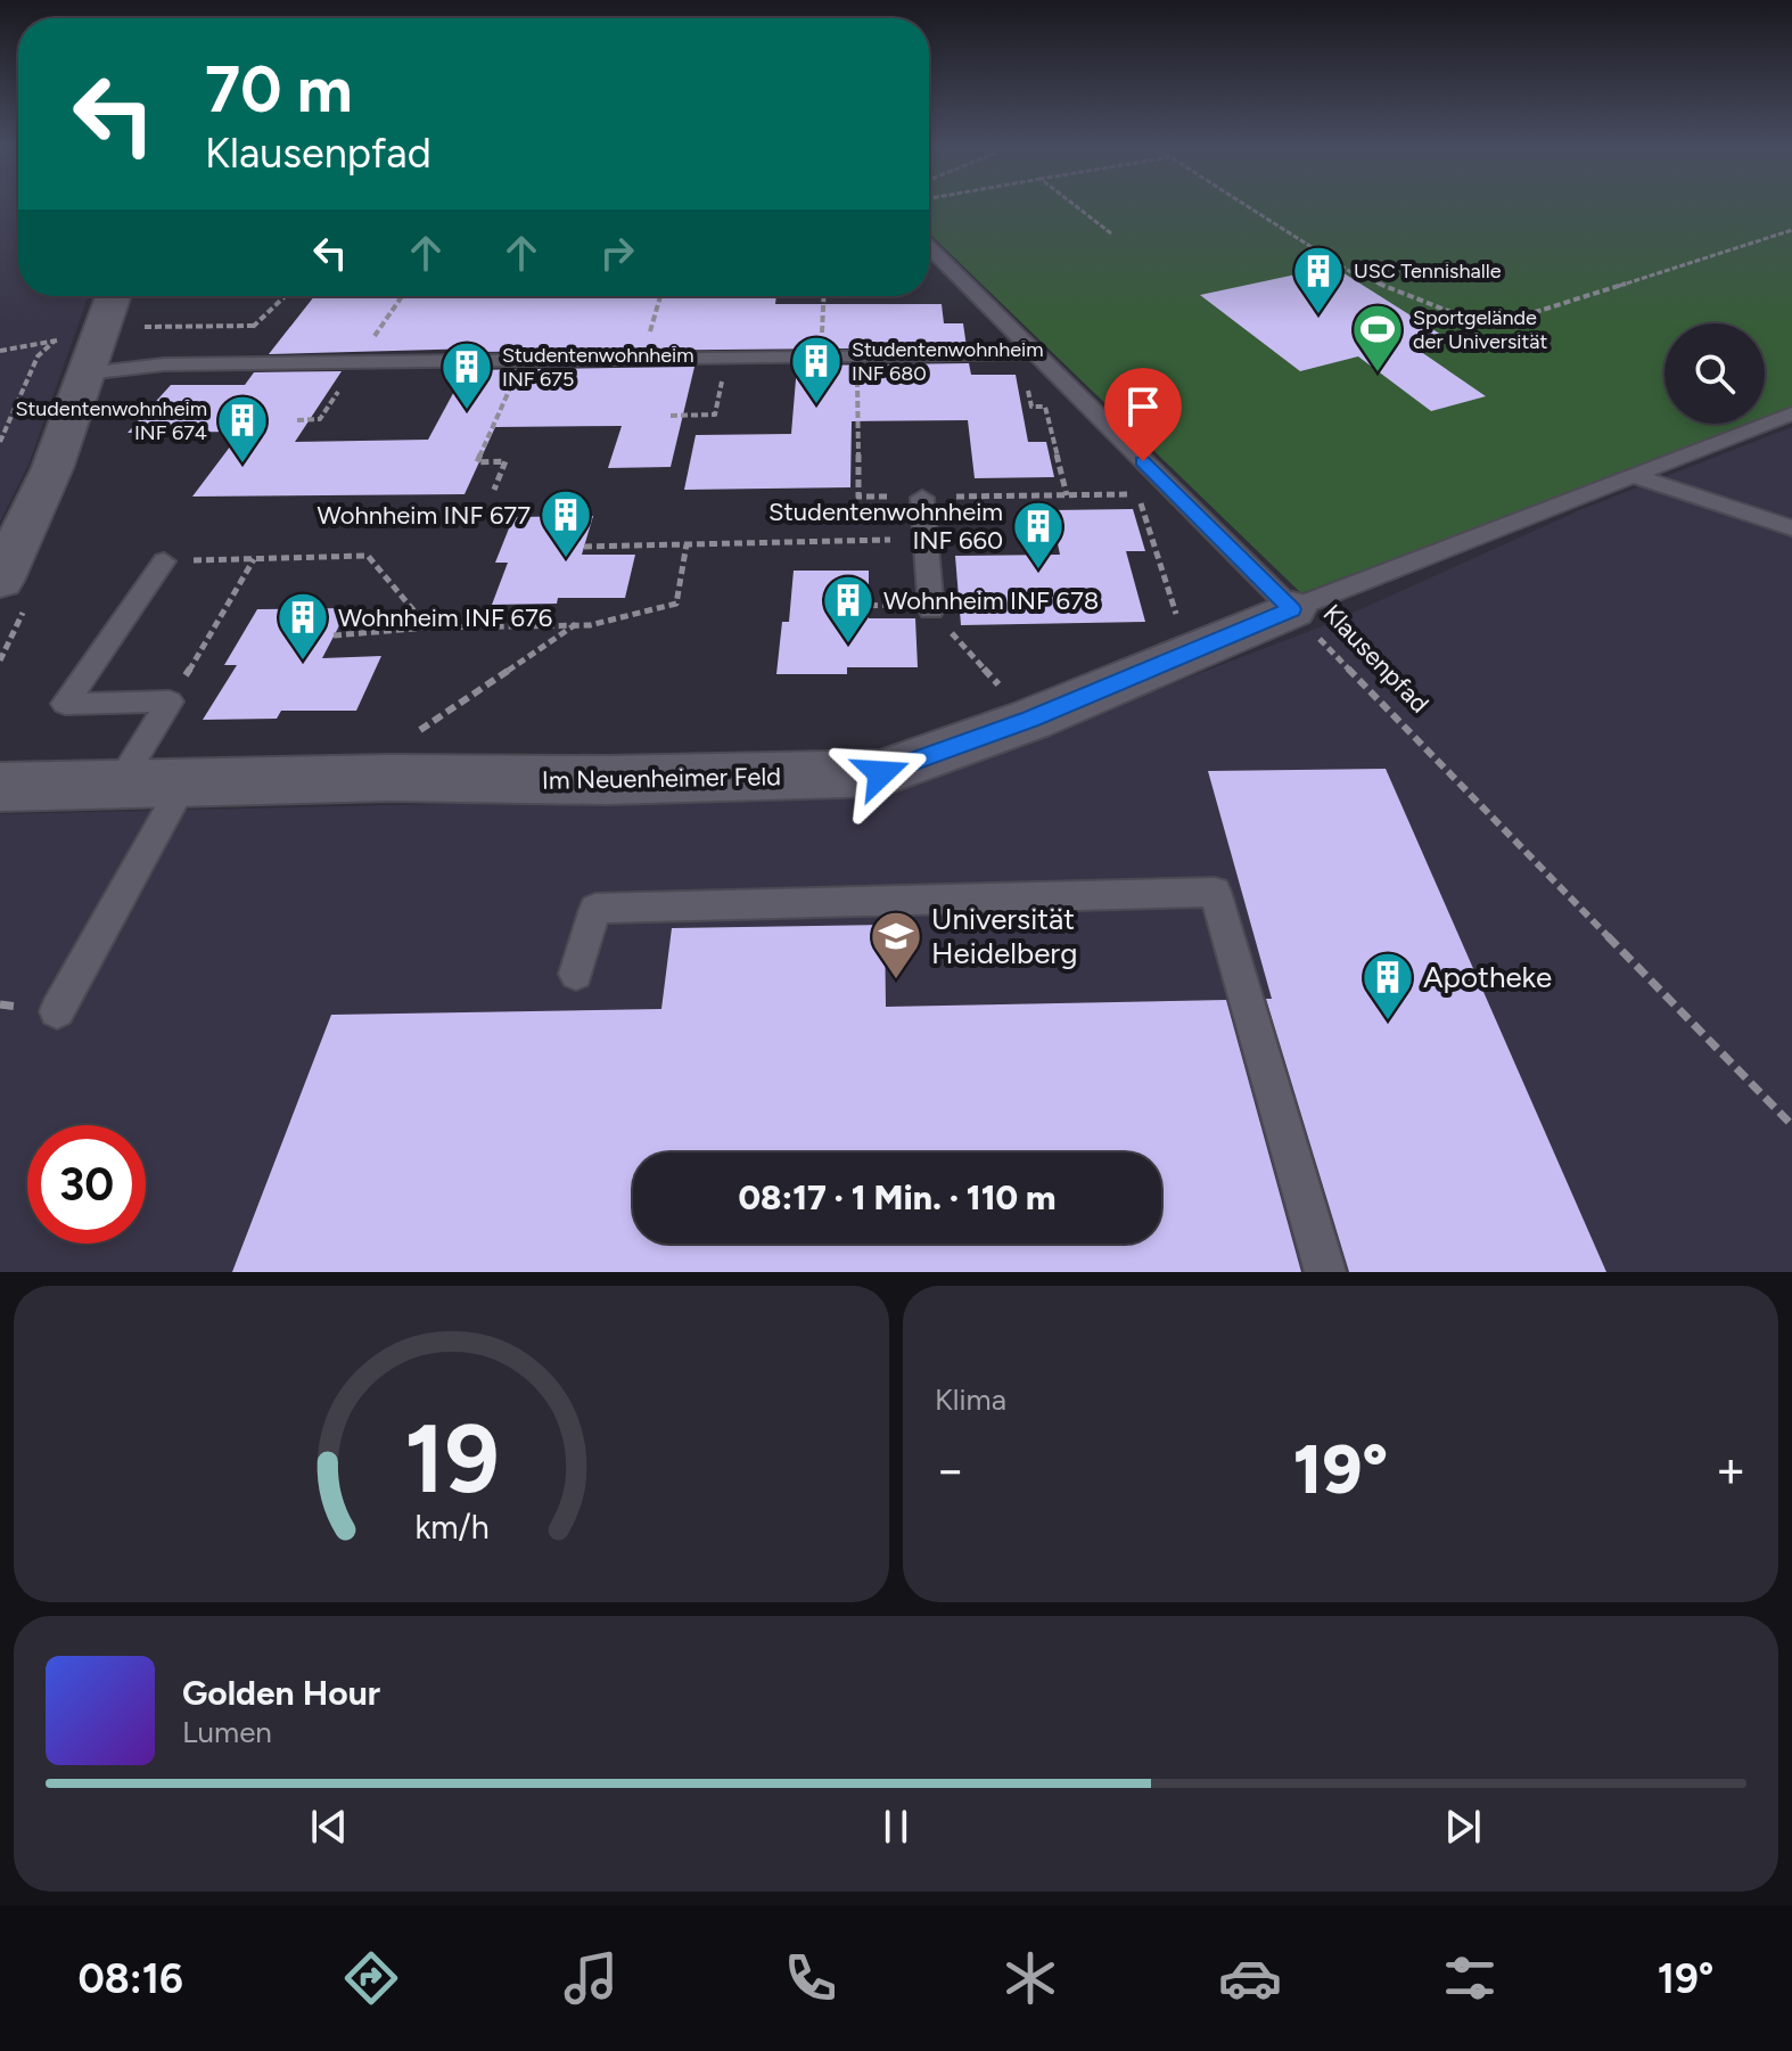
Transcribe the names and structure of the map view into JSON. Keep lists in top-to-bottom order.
{
  "streets": {
    "street": ["Im Neuenheimer Feld"],
    "lane": ["Klausenpfad"]
  },
  "crossings": [
    ["Klausenpfad", "Im Neuenheimer Feld"]
  ],
  "places": {
    "building": [
      "USC Tennishalle",
      "Studentenwohnheim INF 680",
      "Studentenwohnheim INF 675",
      "Studentenwohnheim INF 674",
      "Wohnheim INF 677",
      "Studentenwohnheim INF 660",
      "Wohnheim INF 678",
      "Wohnheim INF 676",
      "Apotheke"
    ],
    "sports": ["Sportgelände der Universität"],
    "school or university": ["Universität Heidelberg"]
  },
  "page": {
    "turn": ["70 m", "Klausenpfad"],
    "limit": "30",
    "trip": "08:17 · 1 Min. · 110 m",
    "tile": "Klima",
    "heat": ["−", "19°", "+"],
    "song": ["Golden Hour", "Lumen"],
    "tabs": ["08:16", "19°"],
    "gauge": ["19", "km/h"]
  }
}
